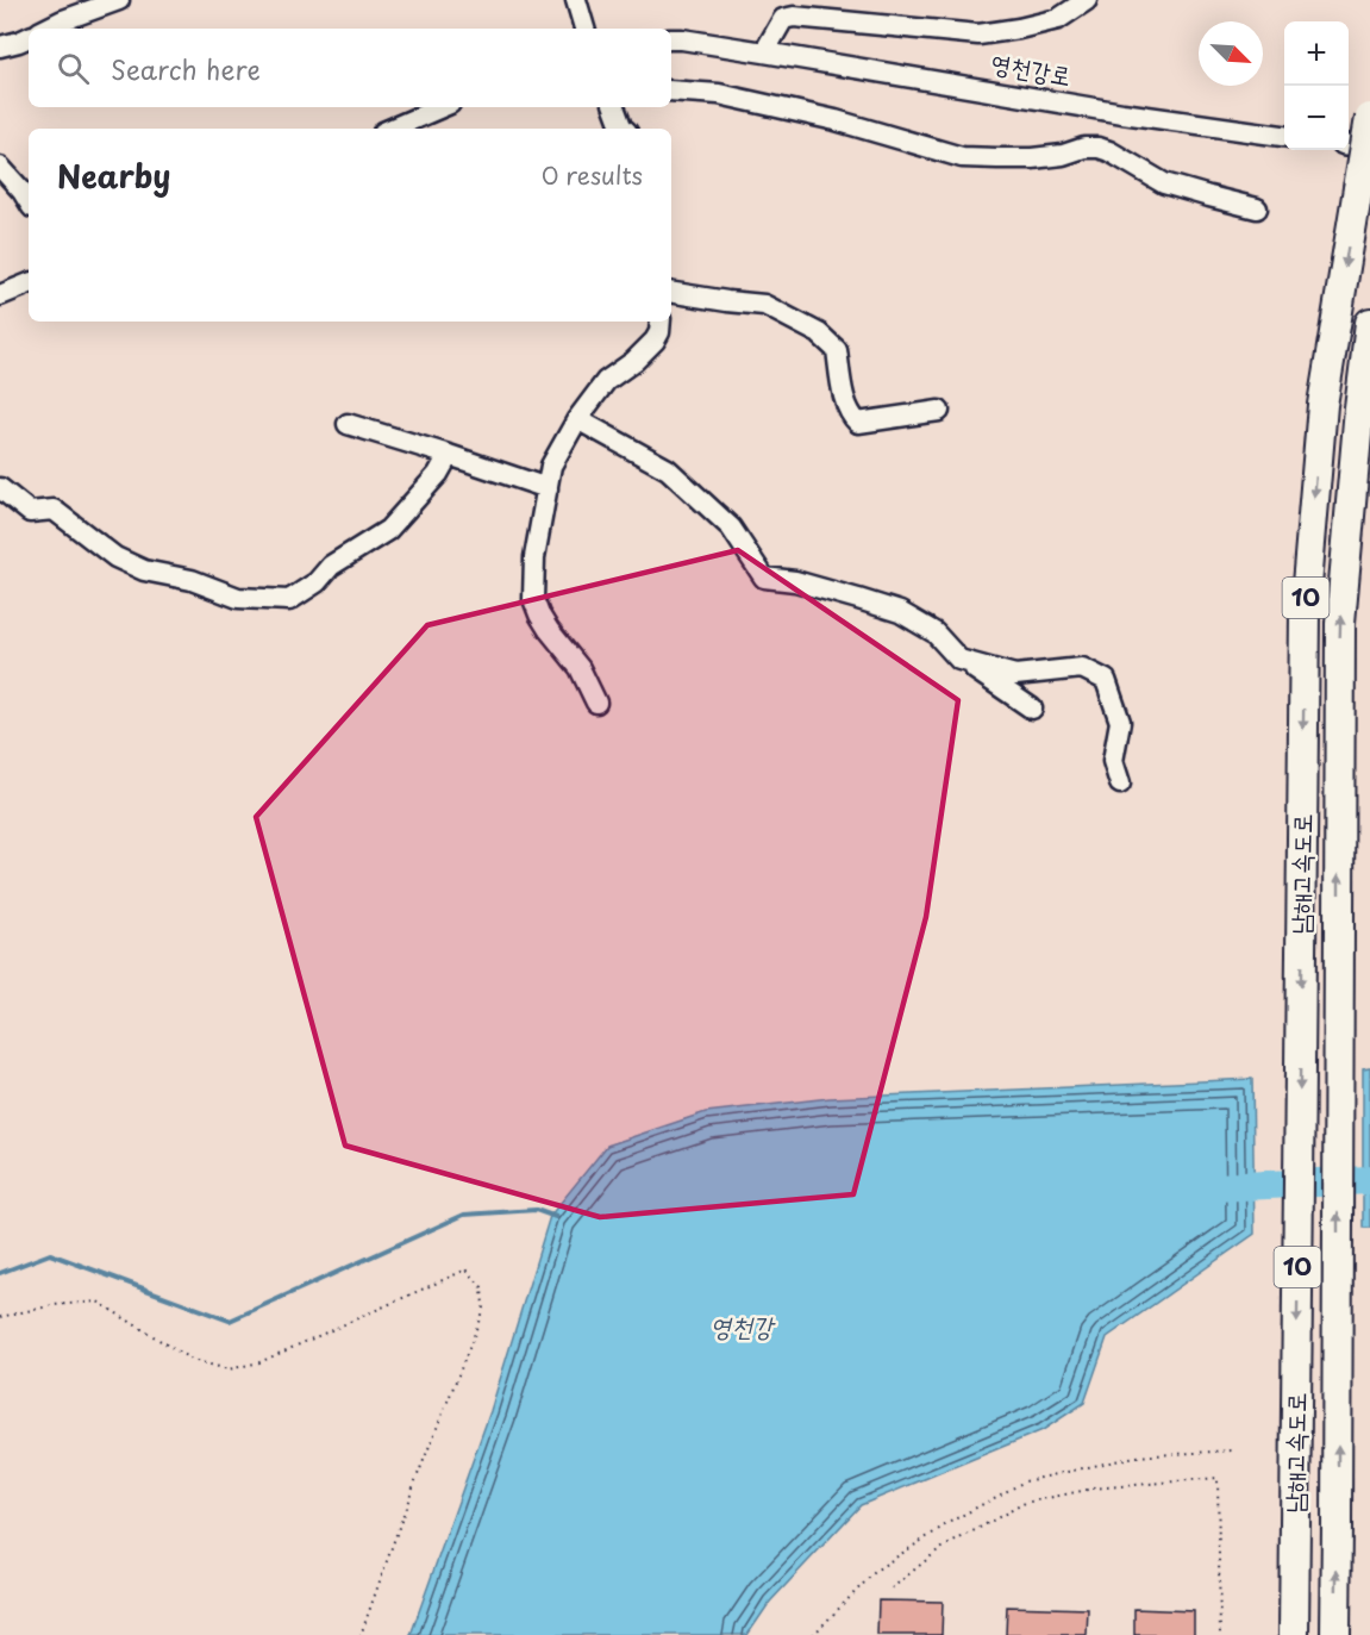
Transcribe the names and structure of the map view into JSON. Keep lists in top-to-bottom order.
{
  "streets": {
    "highway": ["10", "남해고속도로"],
    "street": ["영천강로"]
  },
  "water": ["영천강"],
  "north": "bottom right",
  "page": {
    "map_buttons": ["+", "−"],
    "search": "Search here",
    "heading": ["Nearby", "0 results"]
  }
}
